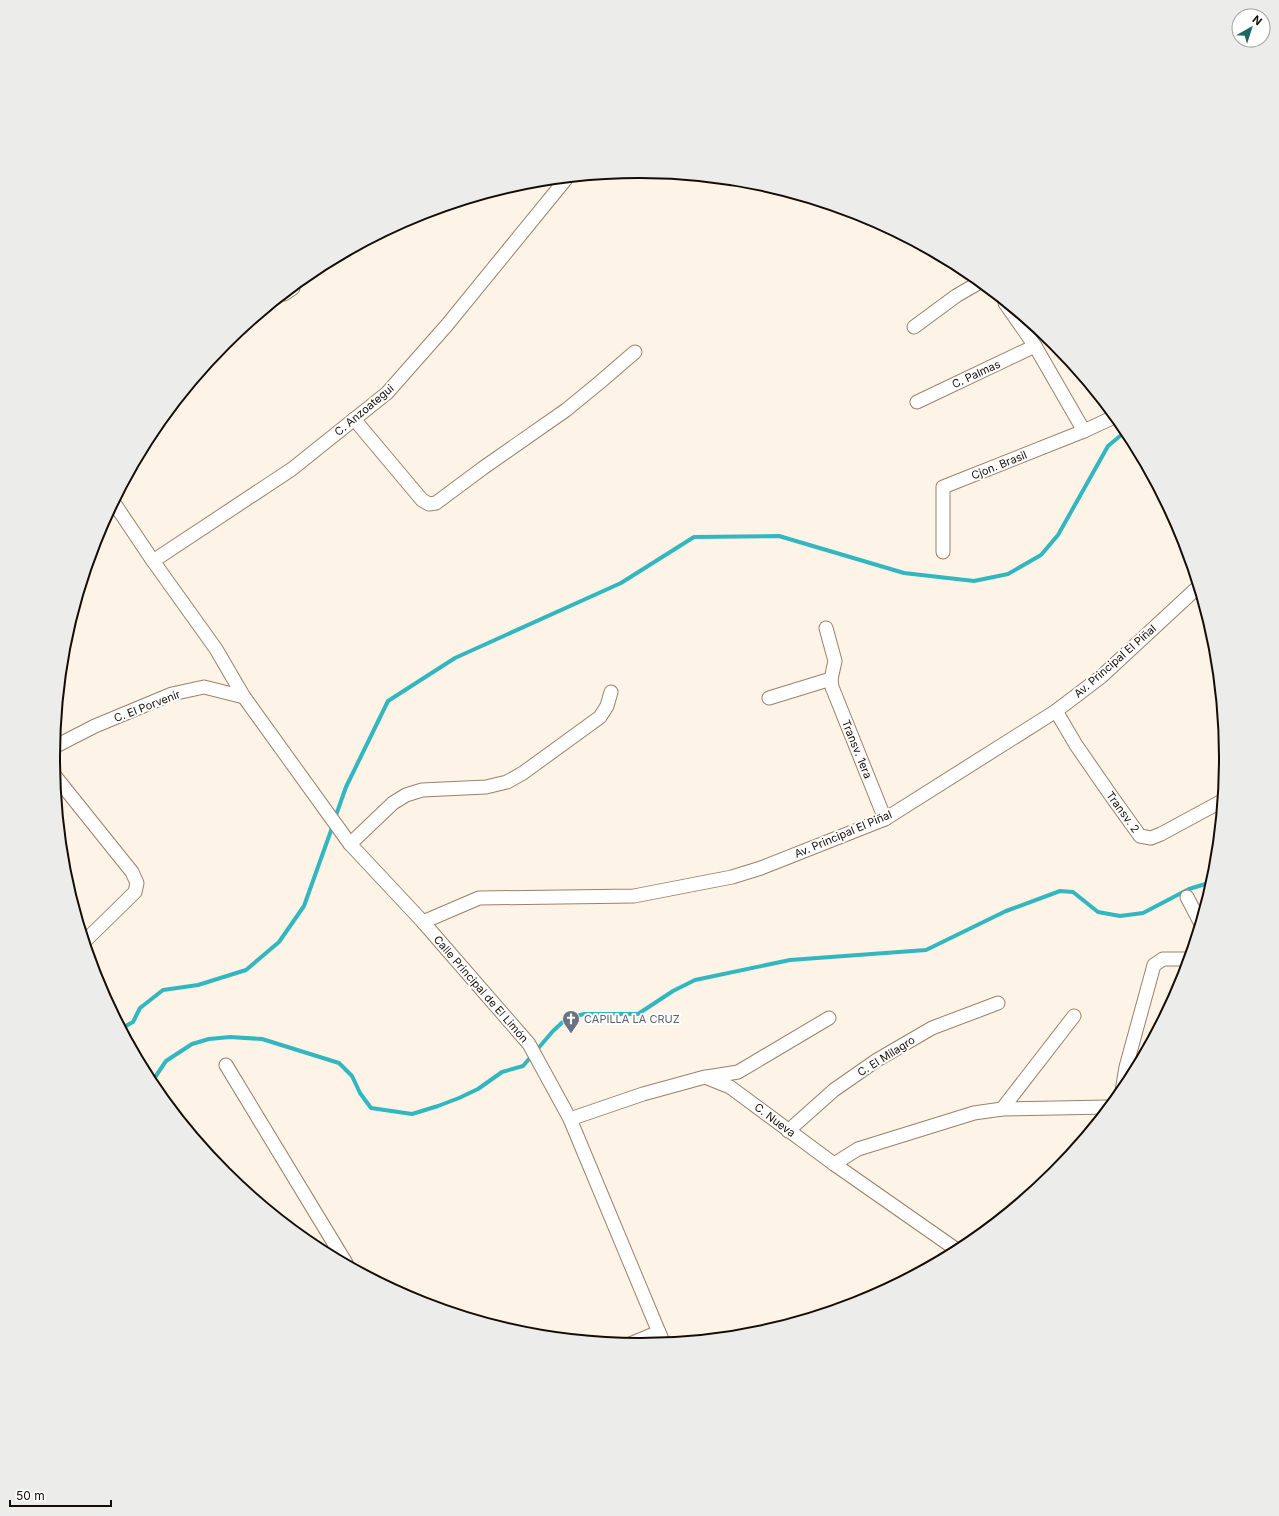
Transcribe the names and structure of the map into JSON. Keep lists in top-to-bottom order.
{
  "streets": {
    "street": [
      "C. Palmas",
      "C. Anzoategui",
      "Cjon. Brasil",
      "Av. Principal El Piñal",
      "C. El Porvenir",
      "Transv. 1era",
      "Transv. 2",
      "Calle Principal de El Limón",
      "C. El Milagro",
      "C. Nueva"
    ]
  },
  "crossings": [
    ["C. Anzoategui", "Calle Principal de El Limón"],
    ["Av. Principal El Piñal", "Transv. 1era"],
    ["Av. Principal El Piñal", "Transv. 2"],
    ["Av. Principal El Piñal", "Calle Principal de El Limón"],
    ["C. El Porvenir", "Calle Principal de El Limón"],
    ["C. El Milagro", "C. Nueva"]
  ],
  "places": {
    "church": ["CAPILLA LA CRUZ"]
  },
  "scale_bar": "50 m",
  "north": "top right"
}
